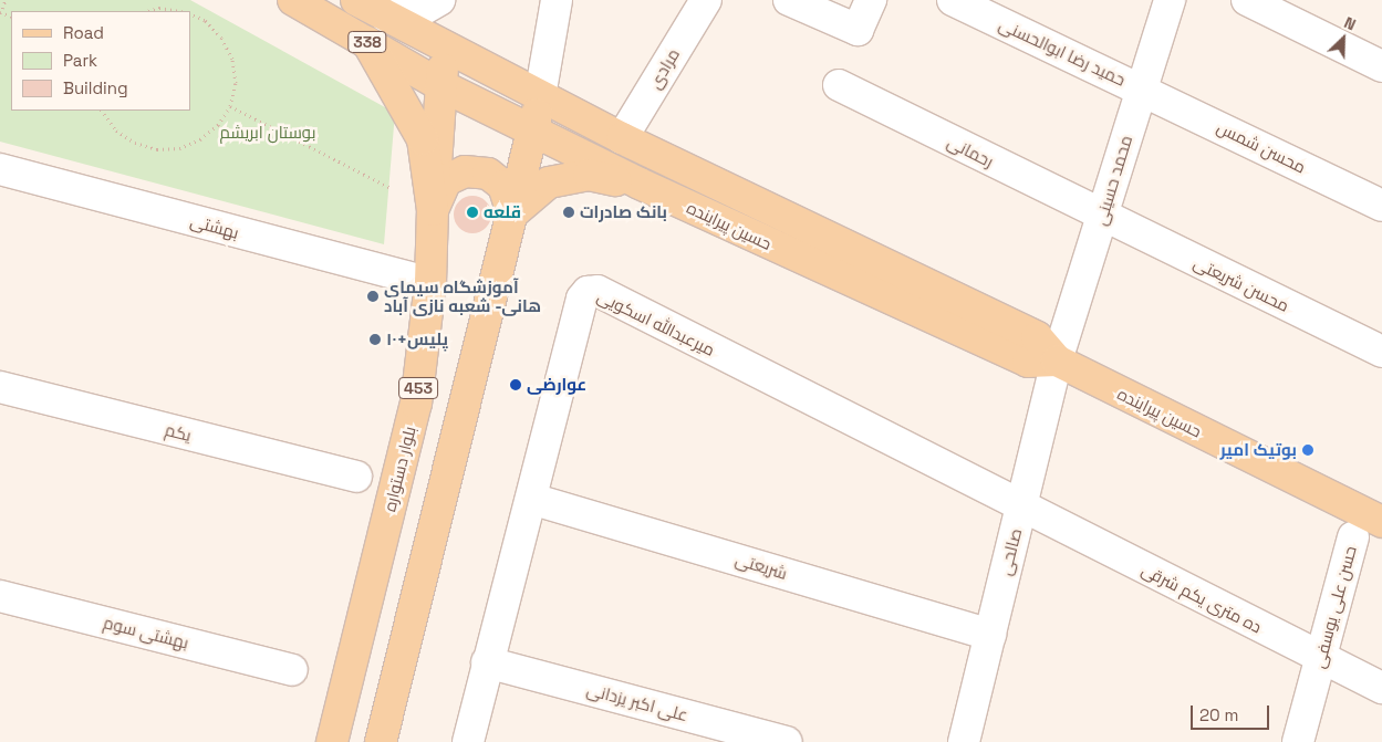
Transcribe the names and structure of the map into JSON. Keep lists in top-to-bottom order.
{
  "streets": {
    "main road": [
      "338",
      "حسین پیراینده",
      "453",
      "بلوار دستواره"
    ],
    "street": [
      "حمید رضا ابوالحسنی",
      "مرادی",
      "محسن شمس",
      "رحمانی",
      "محمد حسینی",
      "بهشتی",
      "محسن شریعتی",
      "میرعبدالله اسکویی",
      "یکم",
      "صالحی",
      "شریعتی",
      "ده متری یکم شرقی",
      "حسن علی یوسفی",
      "بهشتی سوم",
      "علی اکبر یزدانی"
    ]
  },
  "crossings": [
    ["حمید رضا ابوالحسنی", "محسن شمس"],
    ["حمید رضا ابوالحسنی", "محمد حسینی"],
    ["مرادی", "حسین پیراینده"],
    ["محسن شمس", "محمد حسینی"],
    ["رحمانی", "محمد حسینی"],
    ["رحمانی", "محسن شریعتی"],
    ["محمد حسینی", "حسین پیراینده"],
    ["محمد حسینی", "محسن شریعتی"],
    ["محمد حسینی", "صالحی"],
    ["حسین پیراینده", "بلوار دستواره"],
    ["حسین پیراینده", "صالحی"],
    ["بهشتی", "بلوار دستواره"],
    ["میرعبدالله اسکویی", "صالحی"],
    ["میرعبدالله اسکویی", "شریعتی"],
    ["میرعبدالله اسکویی", "ده متری یکم شرقی"],
    ["میرعبدالله اسکویی", "علی اکبر یزدانی"],
    ["صالحی", "شریعتی"],
    ["صالحی", "ده متری یکم شرقی"],
    ["ده متری یکم شرقی", "حسن علی یوسفی"]
  ],
  "parks": ["بوستان ابریشم"],
  "places": [
    "قلعه",
    "بانک صادرات",
    "آموزشگاه سیمای هانی- شعبه نازی آباد",
    "پلیس+۱۰",
    "عوارضی",
    "بوتیک امیر"
  ],
  "legend": ["Road", "Park", "Building"],
  "scale_bar": "20 m",
  "north": "top right"
}
